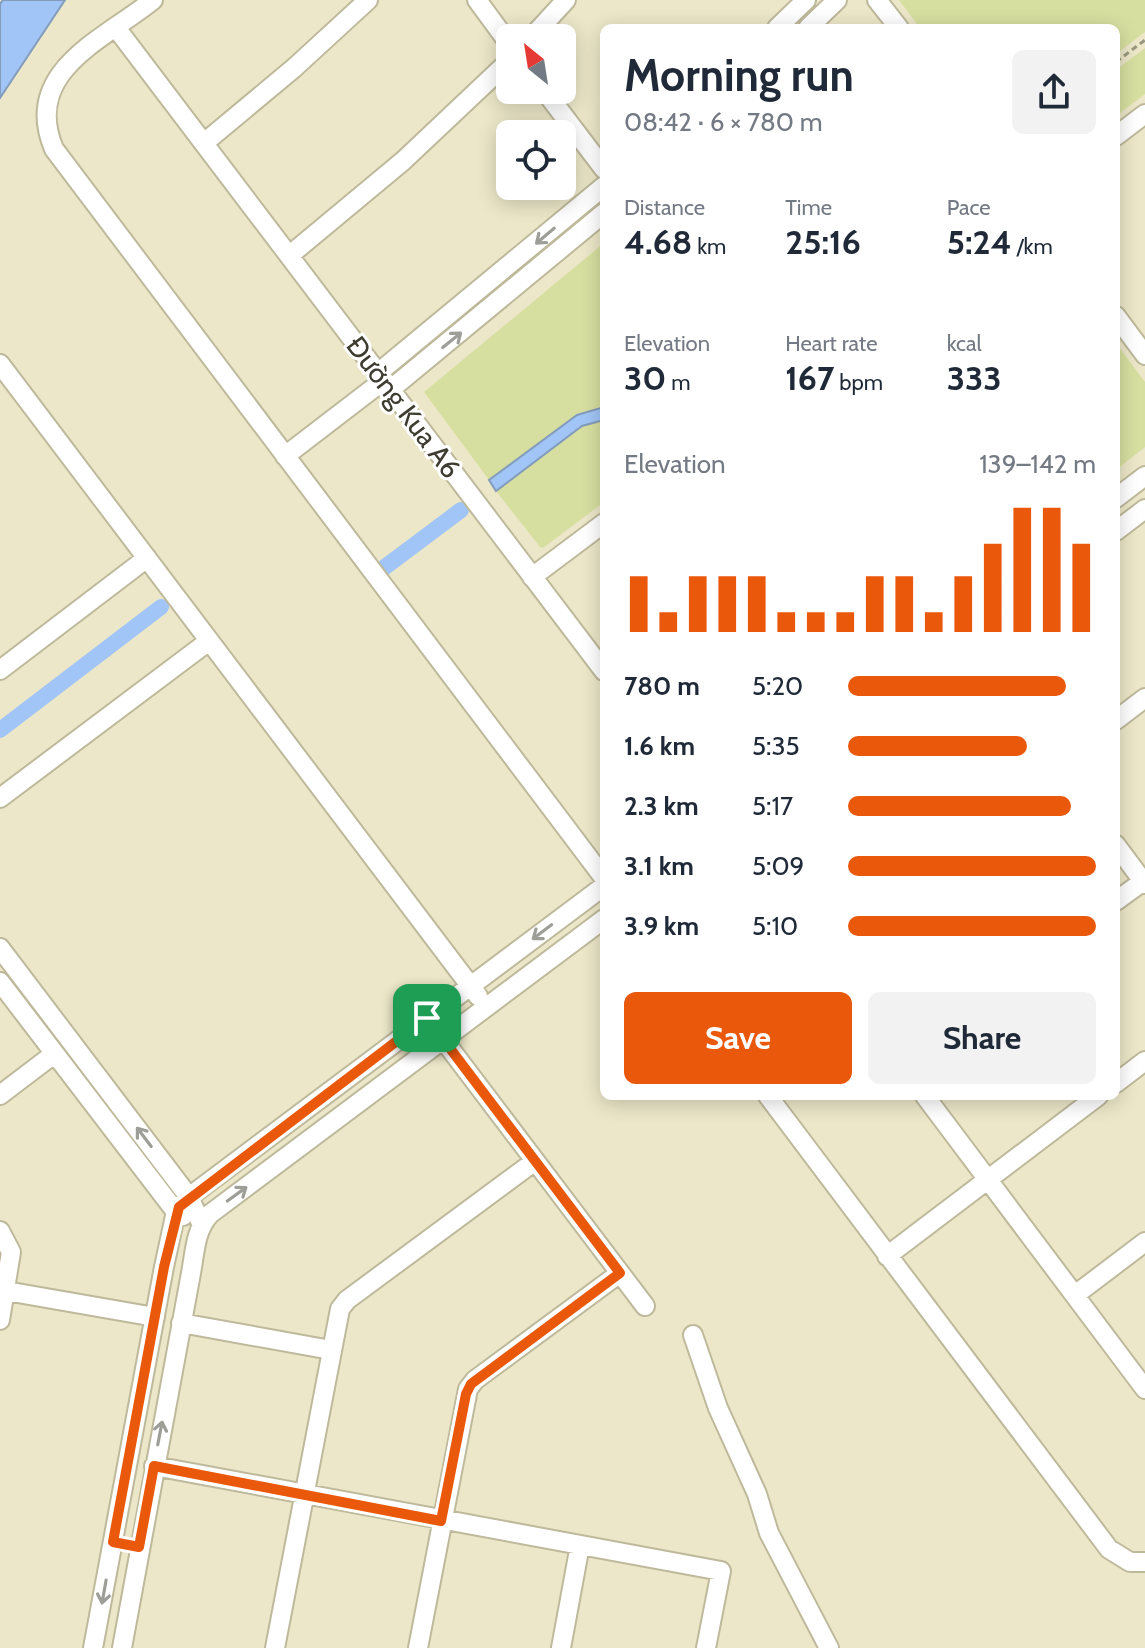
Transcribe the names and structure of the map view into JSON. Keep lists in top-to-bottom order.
{
  "streets": {
    "street": ["Đường Kua A6"]
  },
  "north": "top left",
  "page": {
    "heading": ["Morning run", "08:42 · 6 × 780 m"],
    "stats": [
      ["Distance", "4.68 km"],
      ["Time", "25:16"],
      ["Pace", "5:24 /km"],
      ["Elevation", "30 m"],
      ["Heart rate", "167 bpm"],
      ["kcal", "333"]
    ],
    "chart": ["Elevation", "139–142 m"],
    "list": [
      {
        "name": "780 m",
        "note": "5:20"
      },
      {
        "name": "1.6 km",
        "note": "5:35"
      },
      {
        "name": "2.3 km",
        "note": "5:17"
      },
      {
        "name": "3.1 km",
        "note": "5:09"
      },
      {
        "name": "3.9 km",
        "note": "5:10"
      }
    ],
    "buttons": ["Save", "Share"]
  }
}
